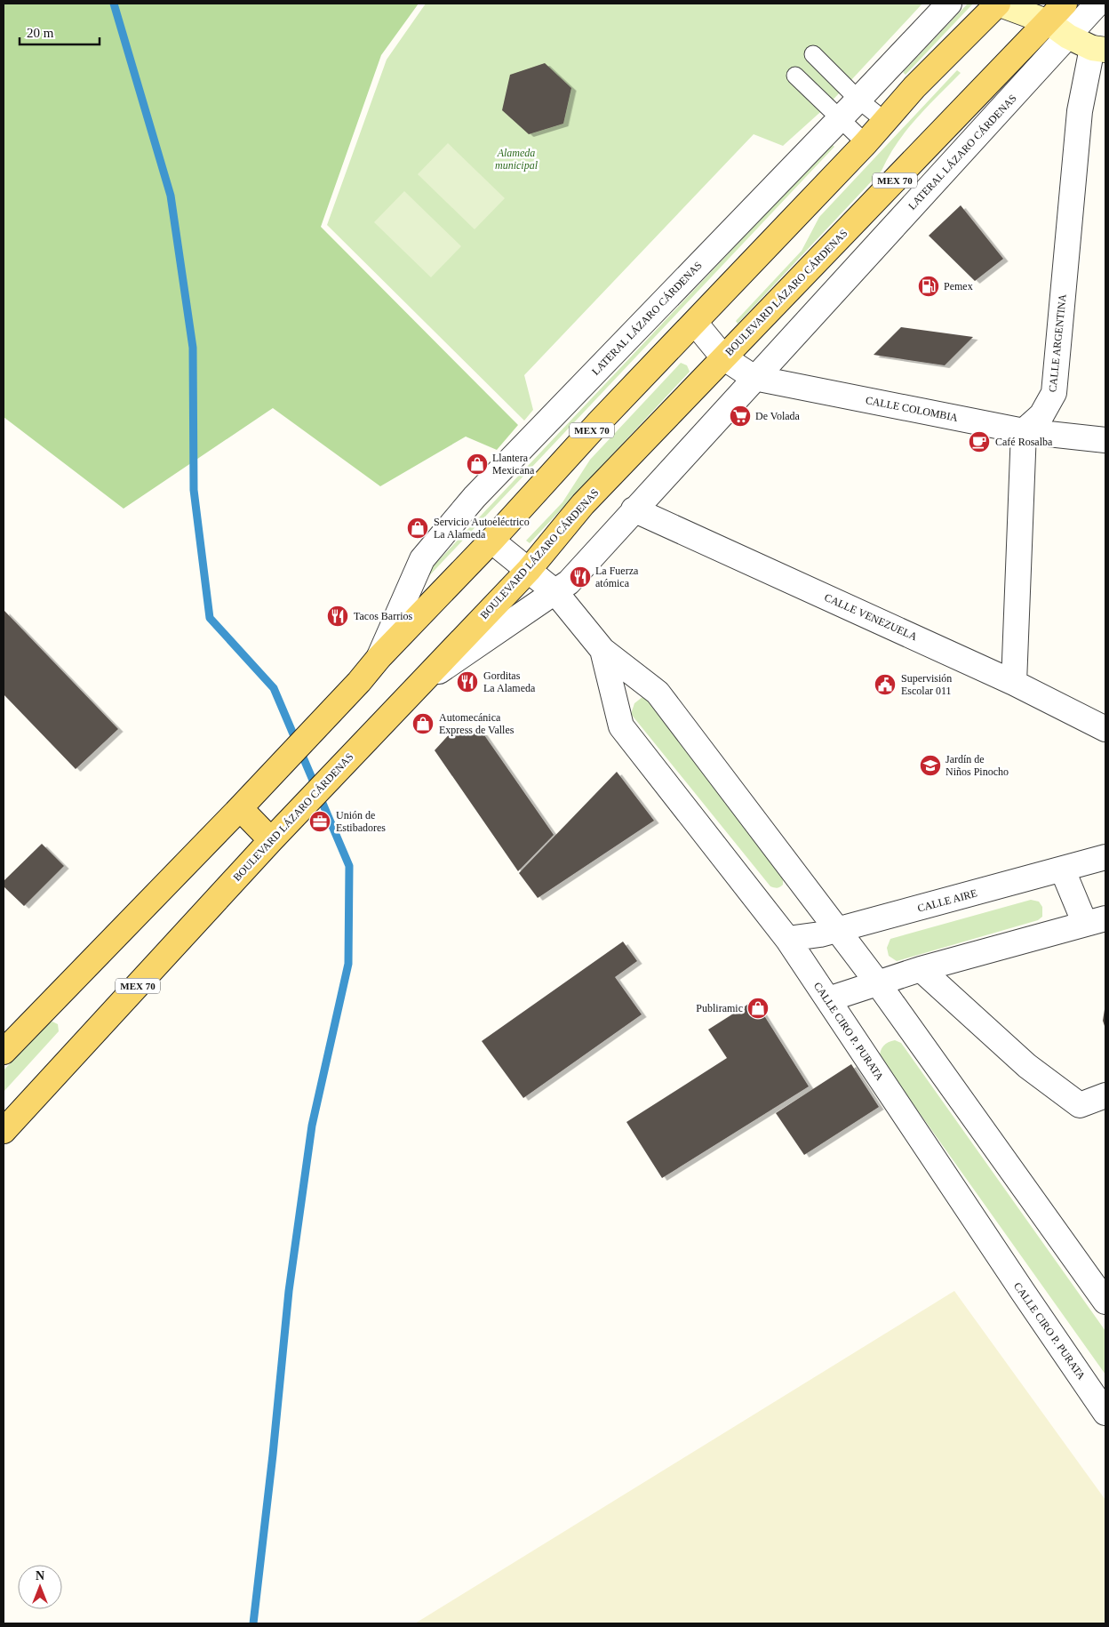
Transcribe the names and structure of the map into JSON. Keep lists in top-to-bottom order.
{
  "streets": {
    "main road": ["MEX 70", "BOULEVARD LÁZARO CÁRDENAS"],
    "street": [
      "LATERAL LÁZARO CÁRDENAS",
      "CALLE ARGENTINA",
      "CALLE COLOMBIA",
      "CALLE VENEZUELA",
      "CALLE AIRE",
      "CALLE CIRO P. PURATA"
    ]
  },
  "crossings": [
    ["LATERAL LÁZARO CÁRDENAS", "MEX 70"],
    ["LATERAL LÁZARO CÁRDENAS", "BOULEVARD LÁZARO CÁRDENAS"],
    ["LATERAL LÁZARO CÁRDENAS", "CALLE COLOMBIA"],
    ["LATERAL LÁZARO CÁRDENAS", "CALLE VENEZUELA"],
    ["LATERAL LÁZARO CÁRDENAS", "CALLE CIRO P. PURATA"],
    ["MEX 70", "CALLE COLOMBIA"],
    ["MEX 70", "CALLE CIRO P. PURATA"],
    ["BOULEVARD LÁZARO CÁRDENAS", "CALLE COLOMBIA"],
    ["BOULEVARD LÁZARO CÁRDENAS", "CALLE CIRO P. PURATA"],
    ["CALLE ARGENTINA", "CALLE COLOMBIA"],
    ["CALLE AIRE", "CALLE CIRO P. PURATA"]
  ],
  "parks": ["Alameda municipal"],
  "places": {
    "fuel station": ["Pemex"],
    "supermarket": ["De Volada"],
    "cafe": ["Café Rosalba"],
    "shop": [
      "Llantera Mexicana",
      "Servicio Autoeléctrico La Alameda",
      "Automecánica Express de Valles",
      "Publiramic"
    ],
    "restaurant": ["La Fuerza atómica", "Tacos Barrios", "Gorditas La Alameda"],
    "public building": ["Supervisión Escolar 011"],
    "school or university": ["Jardín de Niños Pinocho"],
    "office": ["Unión de Estibadores"]
  },
  "scale_bar": "20 m",
  "north": "top"
}
